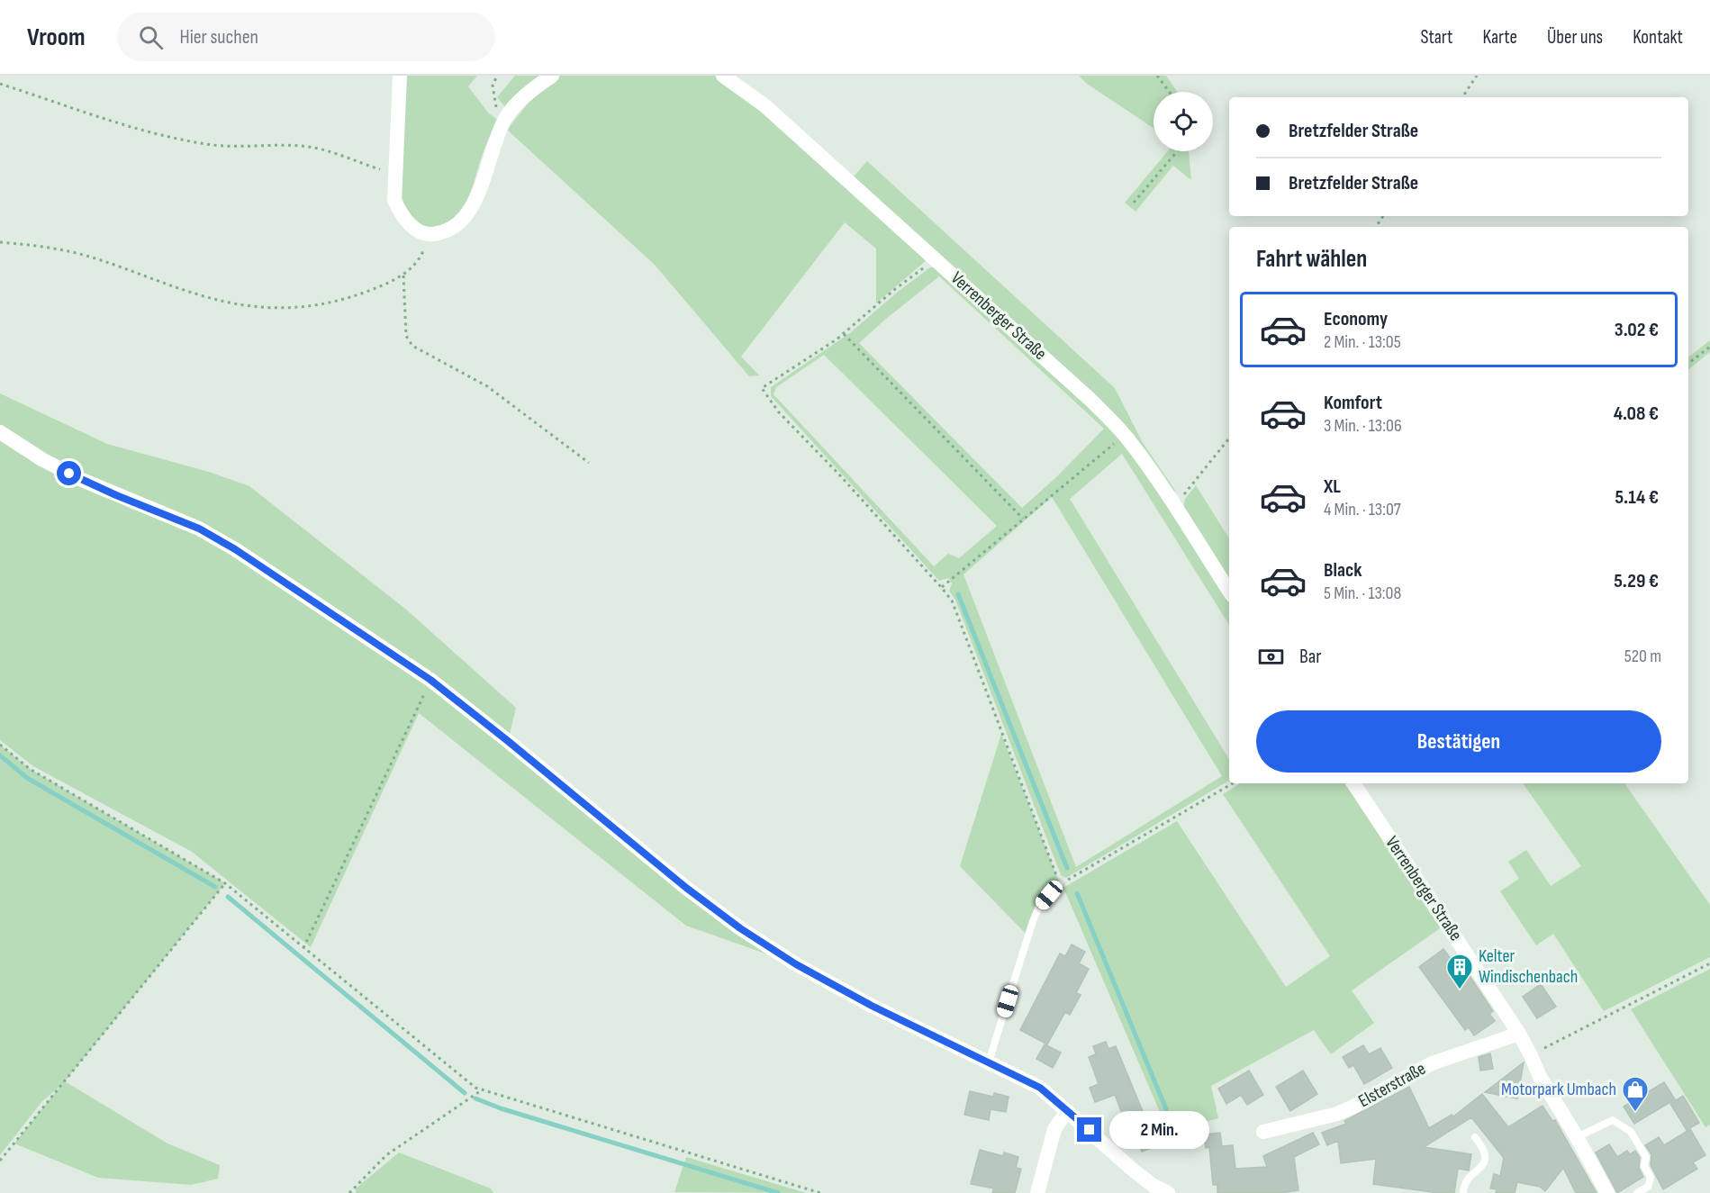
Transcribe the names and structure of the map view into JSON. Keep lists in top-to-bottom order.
{
  "streets": {
    "street": ["Verrenberger Straße", "Elsterstraße"]
  },
  "crossings": [
    ["Verrenberger Straße", "Elsterstraße"]
  ],
  "places": {
    "building": ["Kelter Windischenbach"],
    "shop": ["Motorpark Umbach"]
  },
  "page": {
    "header": "Vroom",
    "search": "Hier suchen",
    "nav": [
      "Start",
      "Karte",
      "Über uns",
      "Kontakt"
    ],
    "banner": ["Bretzfelder Straße", "Bretzfelder Straße"],
    "heading": "Fahrt wählen",
    "list": [
      {
        "name": "Economy",
        "note": "2 Min. · 13:05",
        "value": "3.02 €"
      },
      {
        "name": "Komfort",
        "note": "3 Min. · 13:06",
        "value": "4.08 €"
      },
      {
        "name": "XL",
        "note": "4 Min. · 13:07",
        "value": "5.14 €"
      },
      {
        "name": "Black",
        "note": "5 Min. · 13:08",
        "value": "5.29 €"
      }
    ],
    "pay": ["Bar", "520 m"],
    "buttons": "Bestätigen",
    "bubble": "2 Min."
  }
}
